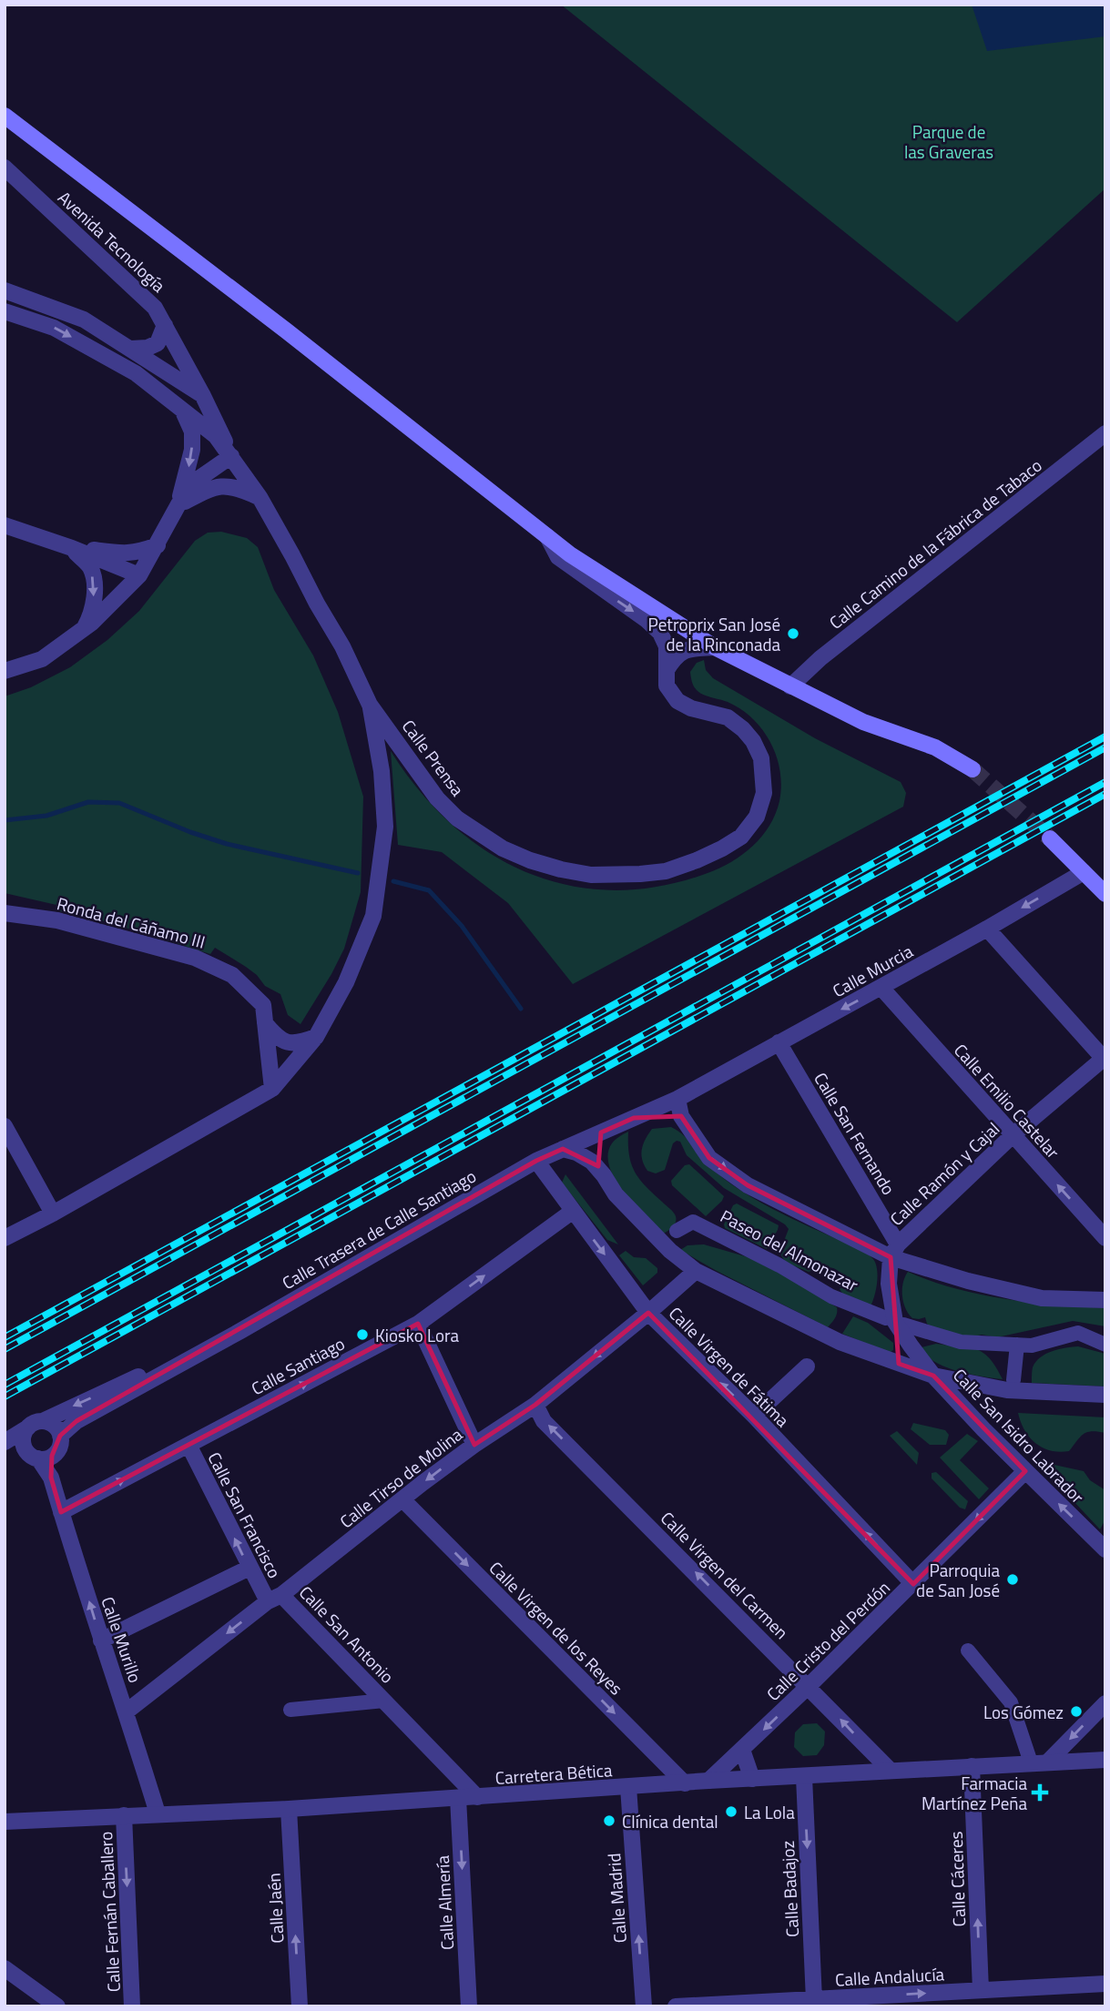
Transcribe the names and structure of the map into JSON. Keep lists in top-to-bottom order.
{
  "streets": {
    "street": [
      "Avenida Tecnología",
      "Calle Camino de la Fábrica de Tabaco",
      "Calle Prensa",
      "Ronda del Cáñamo III",
      "Calle Murcia",
      "Calle Emilio Castelar",
      "Calle San Fernando",
      "Calle Ramón y Cajal",
      "Calle Trasera de Calle Santiago",
      "Paseo del Almonazar",
      "Calle Santiago",
      "Calle Virgen de Fátima",
      "Calle San Isidro Labrador",
      "Calle Tirso de Molina",
      "Calle San Francisco",
      "Calle Virgen del Carmen",
      "Calle Virgen de los Reyes",
      "Calle San Antonio",
      "Calle Murillo",
      "Calle Cristo del Perdón",
      "Carretera Bética",
      "Calle Cáceres",
      "Calle Badajoz",
      "Calle Madrid",
      "Calle Almería",
      "Calle Jaén",
      "Calle Fernán Caballero",
      "Calle Andalucía"
    ]
  },
  "crossings": [
    ["Avenida Tecnología", "Calle Prensa"],
    ["Calle Murcia", "Calle Emilio Castelar"],
    ["Calle Murcia", "Calle San Fernando"],
    ["Calle Murcia", "Calle Trasera de Calle Santiago"],
    ["Calle Emilio Castelar", "Calle Ramón y Cajal"],
    ["Calle San Fernando", "Calle Ramón y Cajal"],
    ["Calle Trasera de Calle Santiago", "Calle Virgen de Fátima"],
    ["Calle Trasera de Calle Santiago", "Calle Murillo"],
    ["Paseo del Almonazar", "Calle San Isidro Labrador"],
    ["Calle Santiago", "Calle Virgen de Fátima"],
    ["Calle Santiago", "Calle San Francisco"],
    ["Calle Santiago", "Calle Murillo"],
    ["Calle Virgen de Fátima", "Calle Tirso de Molina"],
    ["Calle Virgen de Fátima", "Calle Cristo del Perdón"],
    ["Calle San Isidro Labrador", "Calle Cristo del Perdón"],
    ["Calle Tirso de Molina", "Calle San Francisco"],
    ["Calle Tirso de Molina", "Calle Virgen del Carmen"],
    ["Calle Tirso de Molina", "Calle Virgen de los Reyes"],
    ["Calle Tirso de Molina", "Calle San Antonio"],
    ["Calle Tirso de Molina", "Calle Murillo"],
    ["Calle San Francisco", "Calle San Antonio"],
    ["Calle Virgen del Carmen", "Calle Cristo del Perdón"],
    ["Calle Virgen del Carmen", "Carretera Bética"],
    ["Calle Virgen de los Reyes", "Carretera Bética"],
    ["Calle San Antonio", "Carretera Bética"],
    ["Calle Murillo", "Carretera Bética"],
    ["Calle Cristo del Perdón", "Carretera Bética"],
    ["Carretera Bética", "Calle Cáceres"],
    ["Carretera Bética", "Calle Badajoz"],
    ["Carretera Bética", "Calle Madrid"],
    ["Carretera Bética", "Calle Almería"],
    ["Carretera Bética", "Calle Jaén"],
    ["Carretera Bética", "Calle Fernán Caballero"],
    ["Calle Cáceres", "Calle Andalucía"],
    ["Calle Badajoz", "Calle Andalucía"]
  ],
  "one_way": [
    "Calle Murcia",
    "Calle Emilio Castelar",
    "Calle Santiago",
    "Calle San Isidro Labrador",
    "Calle San Francisco",
    "Calle Virgen del Carmen",
    "Calle Virgen de los Reyes",
    "Calle Murillo",
    "Calle Cristo del Perdón",
    "Calle Cáceres",
    "Calle Badajoz",
    "Calle Madrid",
    "Calle Almería",
    "Calle Jaén",
    "Calle Fernán Caballero",
    "Calle Andalucía"
  ],
  "parks": ["Parque de las Graveras"],
  "places": {
    "other": [
      "Petroprix San José de la Rinconada",
      "Kiosko Lora",
      "Parroquia de San José",
      "Los Gómez",
      "La Lola",
      "Clínica dental"
    ],
    "health": ["Farmacia Martínez Peña"]
  }
}
